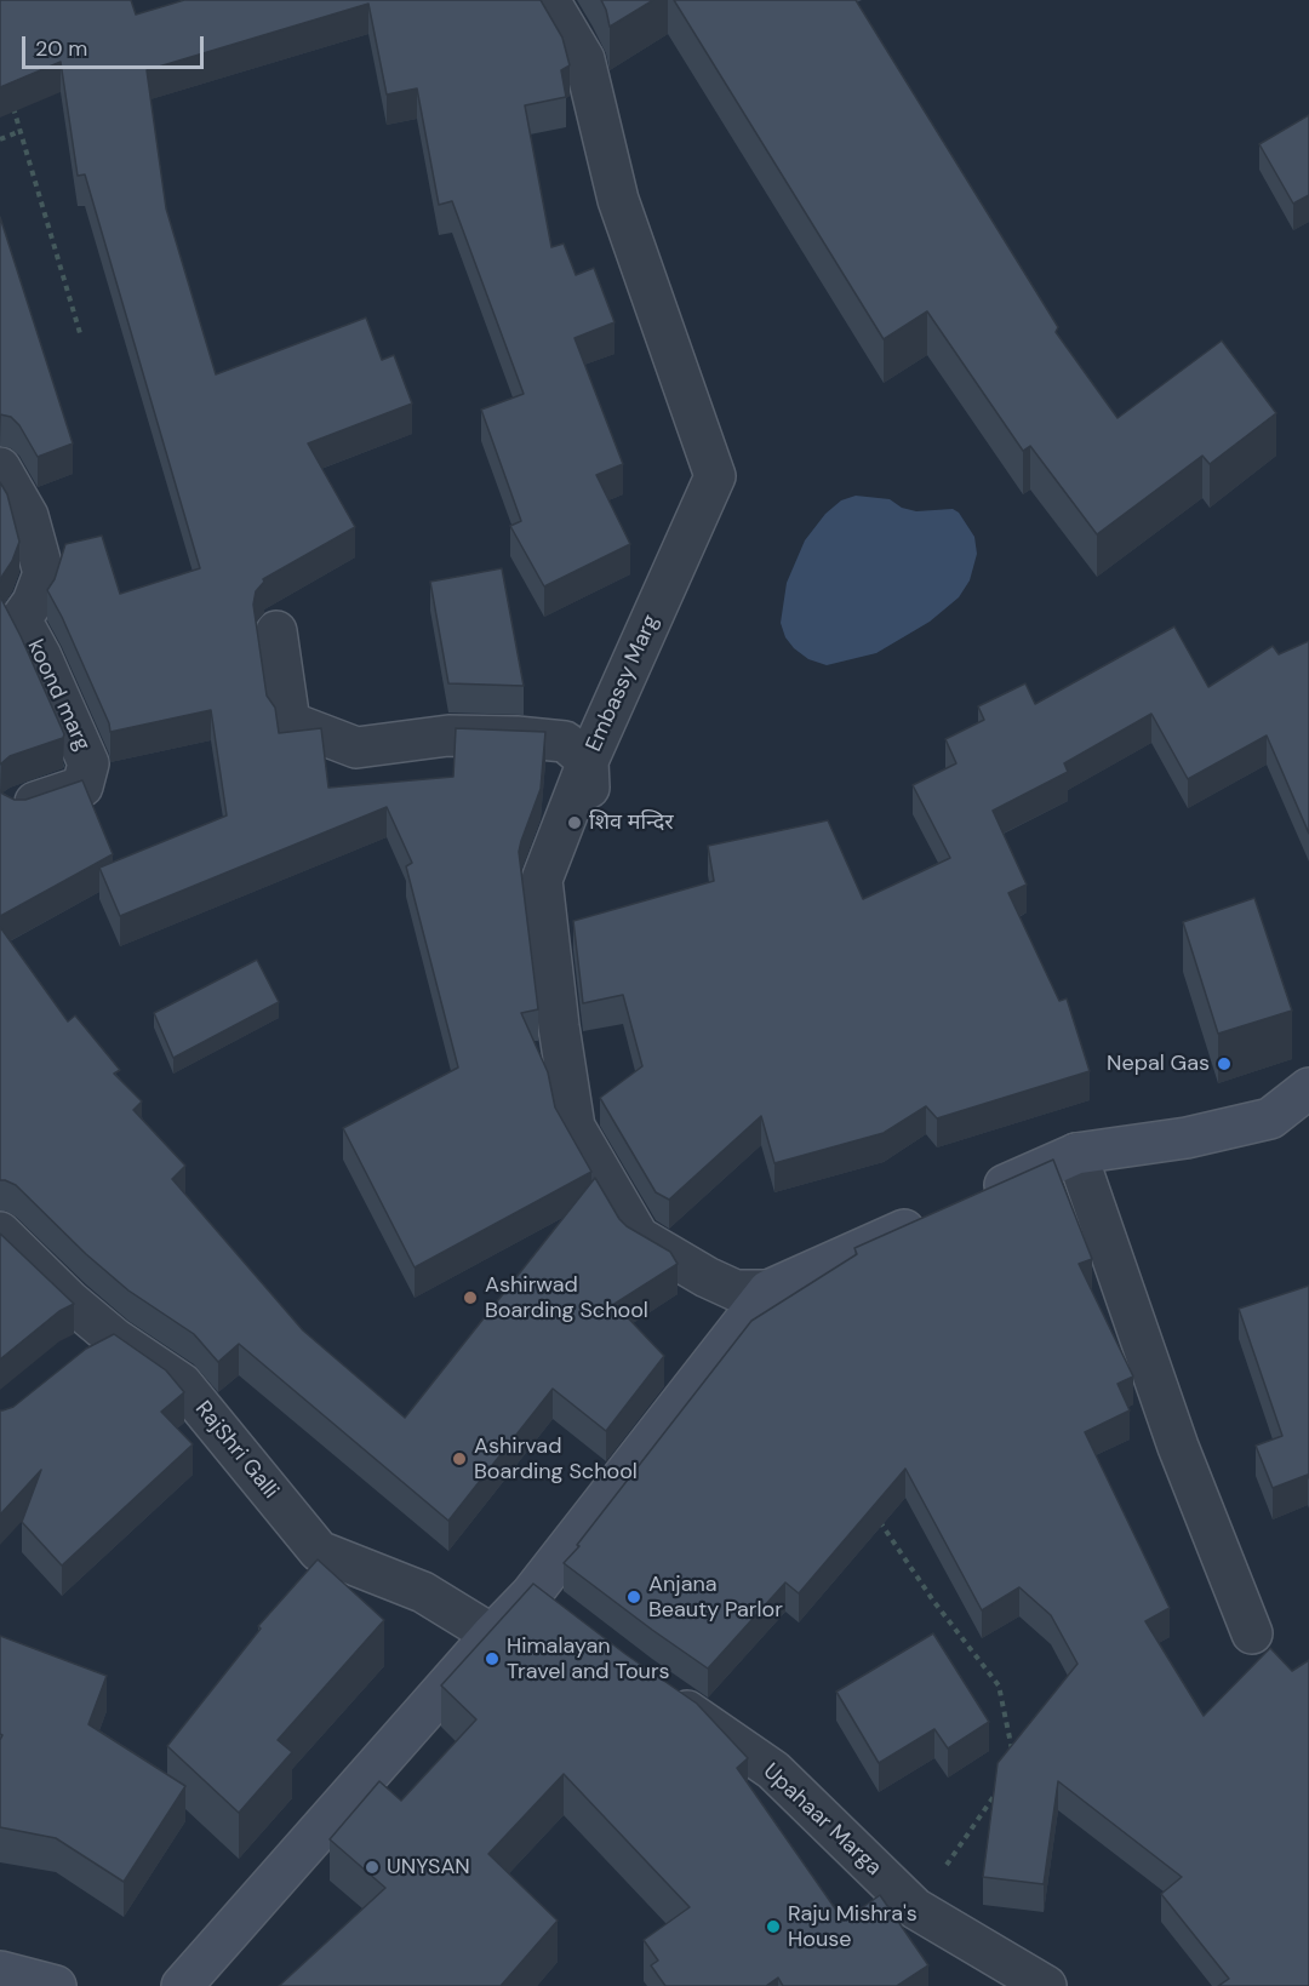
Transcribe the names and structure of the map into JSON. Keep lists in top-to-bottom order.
{
  "streets": {
    "street": [
      "Embassy Marg",
      "koond marg",
      "RajShri Galli",
      "Upahaar Marga"
    ]
  },
  "places": [
    "शिव मन्दिर",
    "Nepal Gas",
    "Ashirwad Boarding School",
    "Ashirvad Boarding School",
    "Anjana Beauty Parlor",
    "Himalayan Travel and Tours",
    "UNYSAN",
    "Raju Mishra's House"
  ],
  "scale_bar": "20 m"
}
